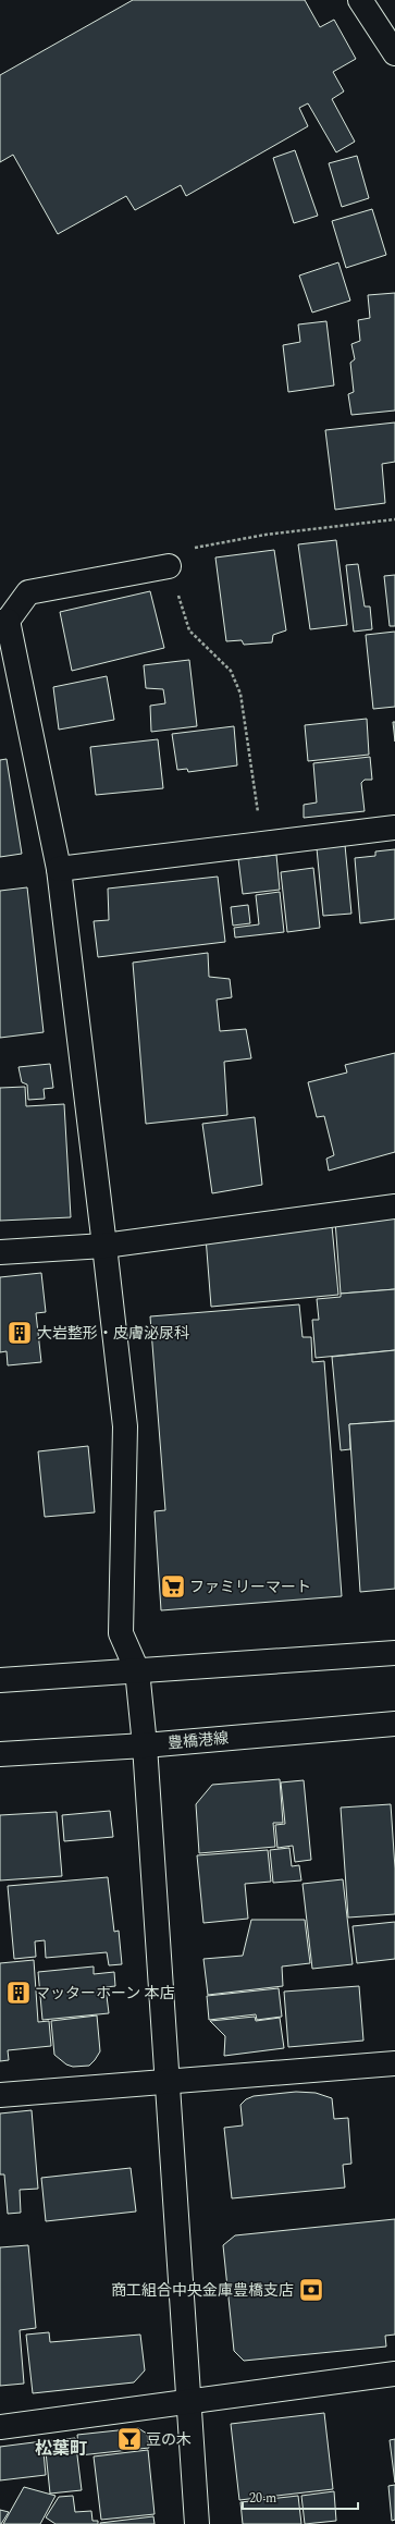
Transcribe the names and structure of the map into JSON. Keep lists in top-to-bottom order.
{
  "streets": {
    "street": ["豊橋港線"]
  },
  "districts": ["松葉町"],
  "places": {
    "building": ["大岩整形・皮膚泌尿科", "マッターホーン 本店"],
    "supermarket": ["ファミリーマート"],
    "bank": ["商工組合中央金庫豊橋支店"],
    "bar": ["豆の木"]
  },
  "scale_bar": "20 m"
}
